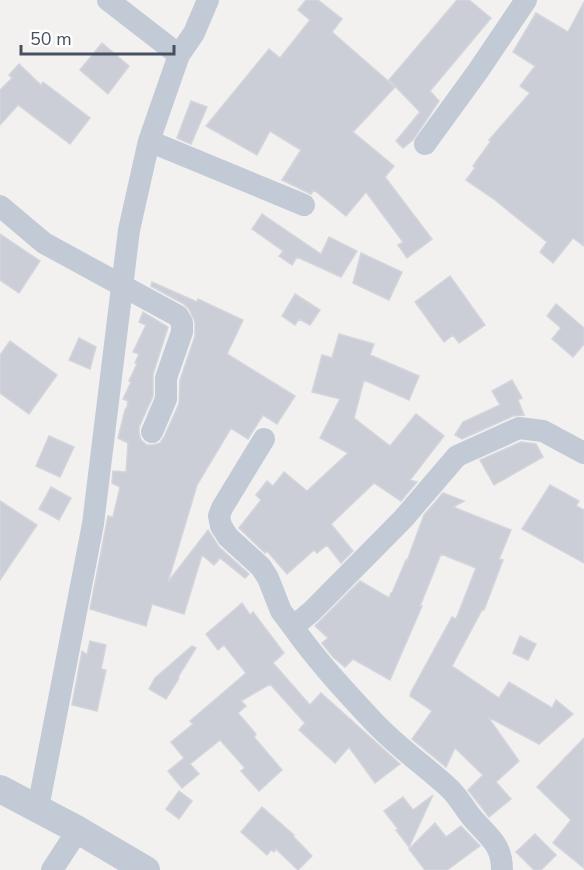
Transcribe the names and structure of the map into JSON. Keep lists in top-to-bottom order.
{
  "scale_bar": "50 m"
}
